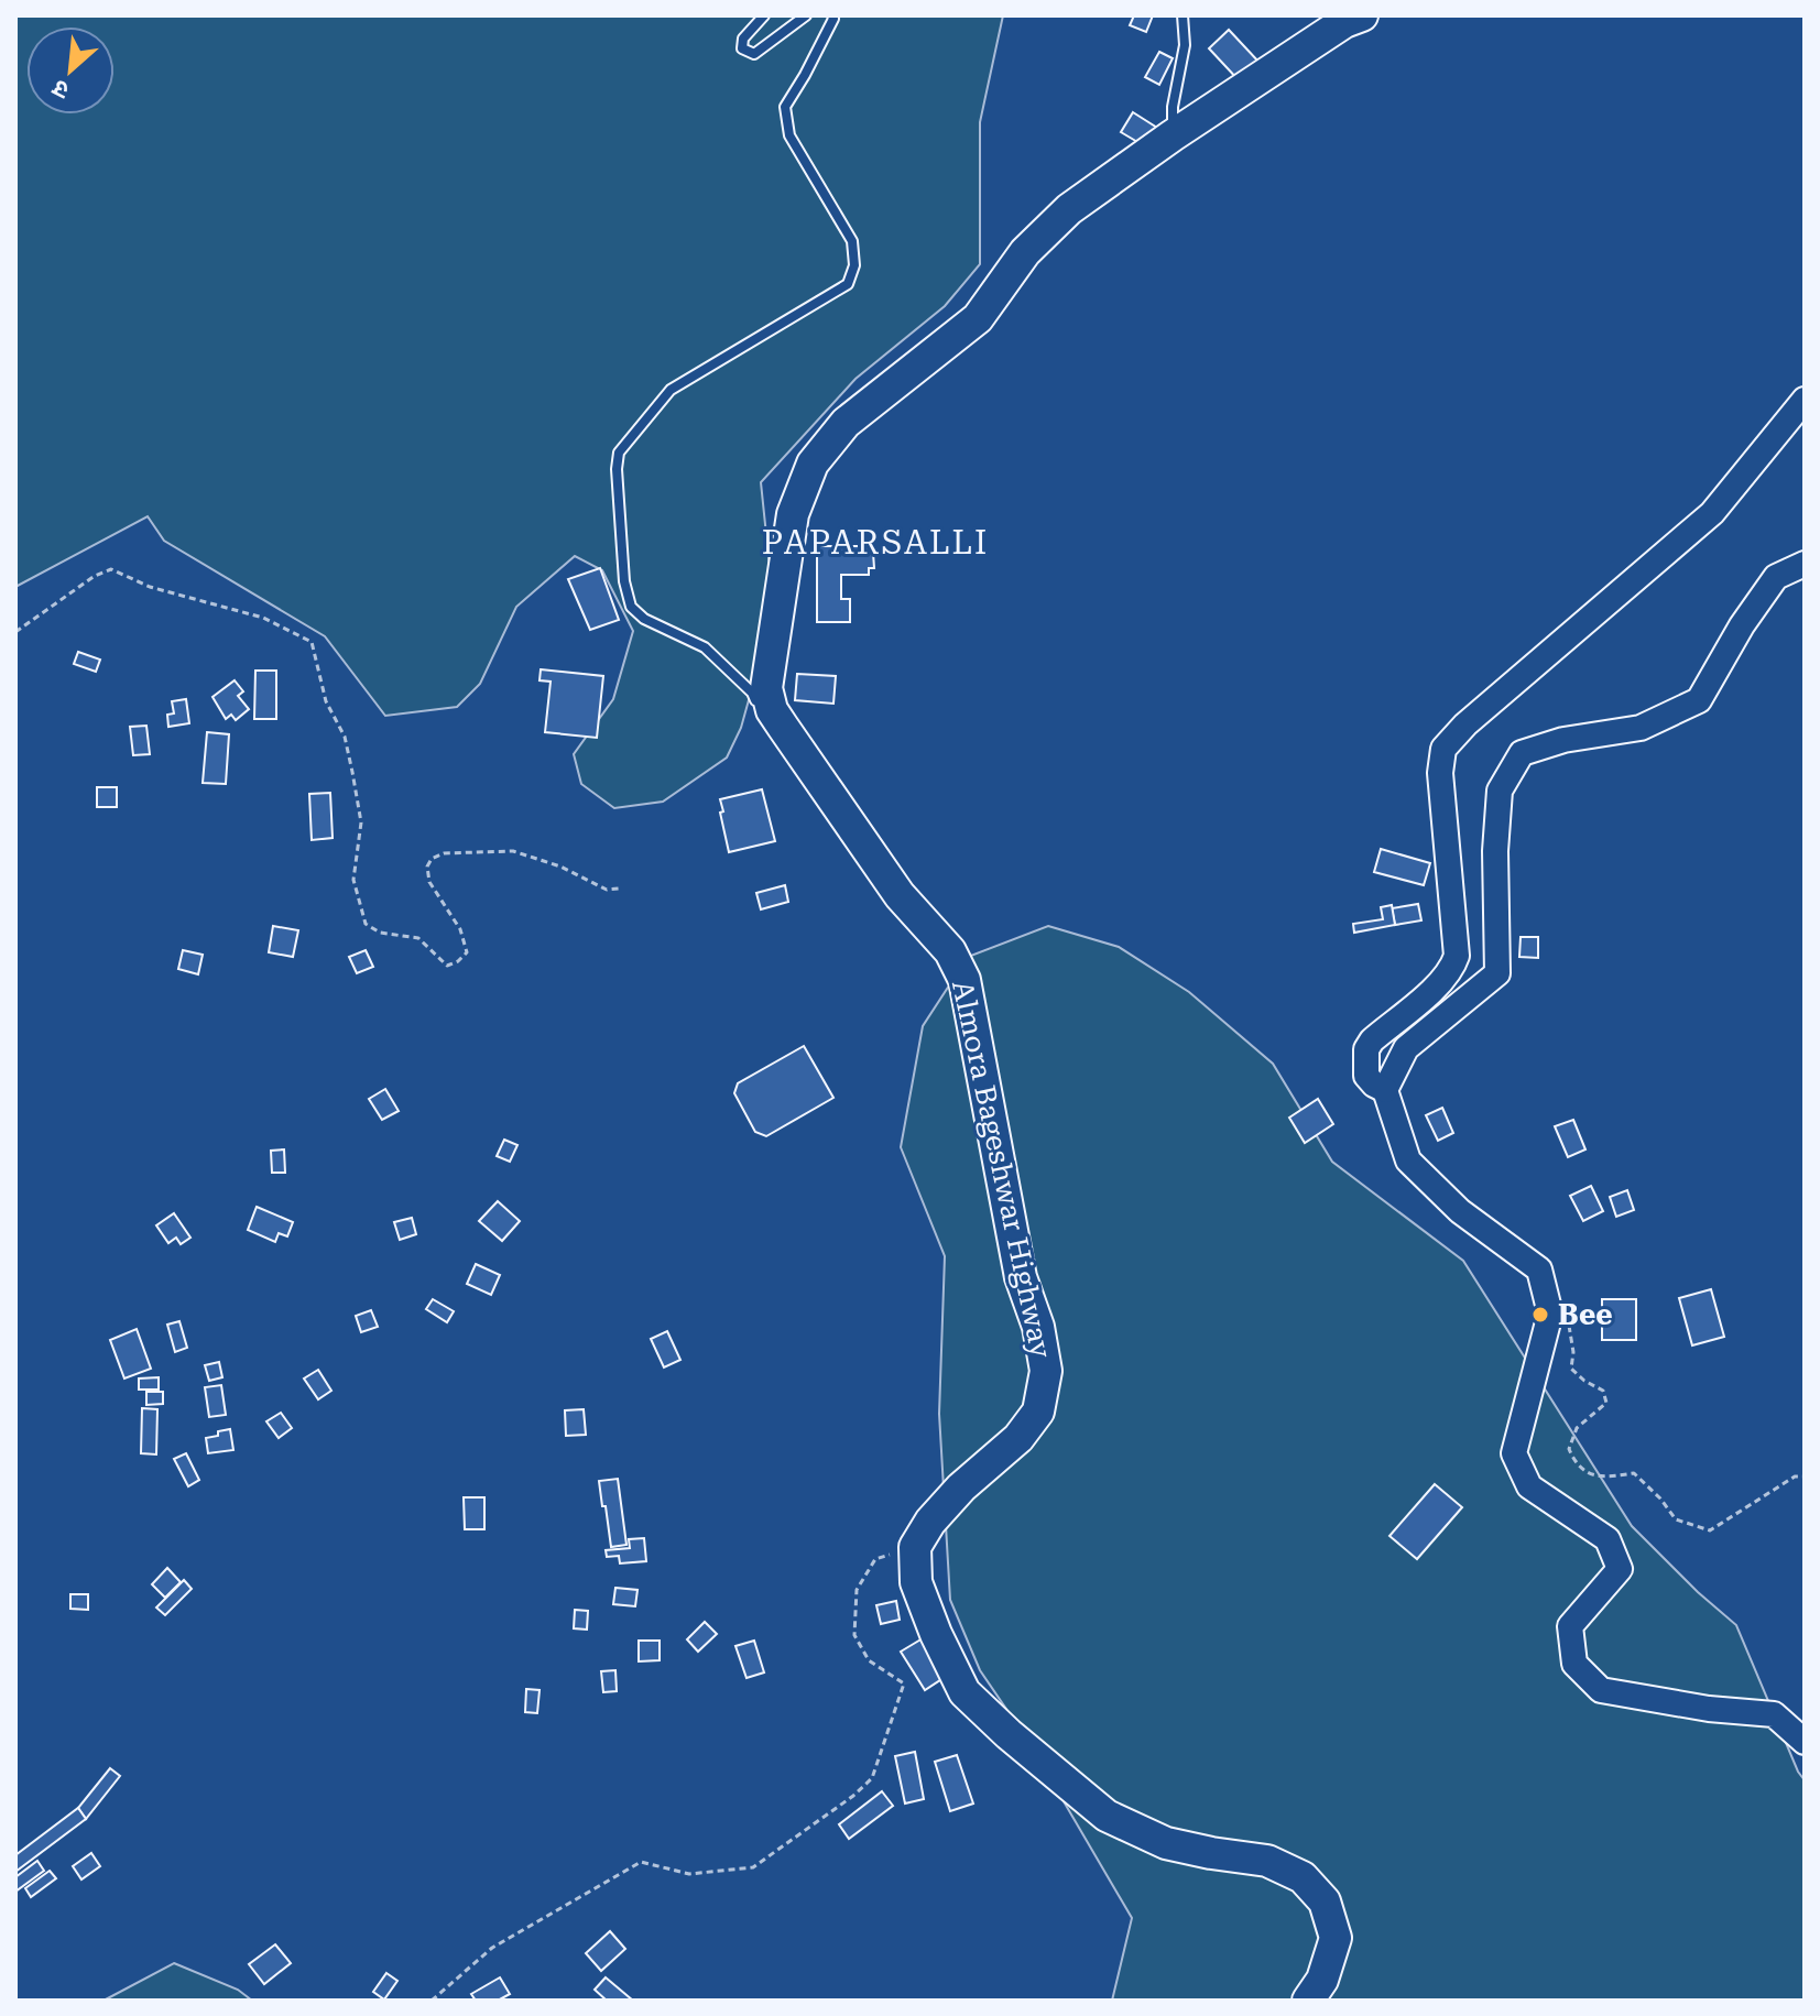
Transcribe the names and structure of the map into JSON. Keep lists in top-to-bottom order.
{
  "streets": {
    "highway": ["Almora Bageshwar Highway"]
  },
  "districts": ["PAPARSALLI"],
  "places": ["Bee"],
  "north": "bottom left"
}
